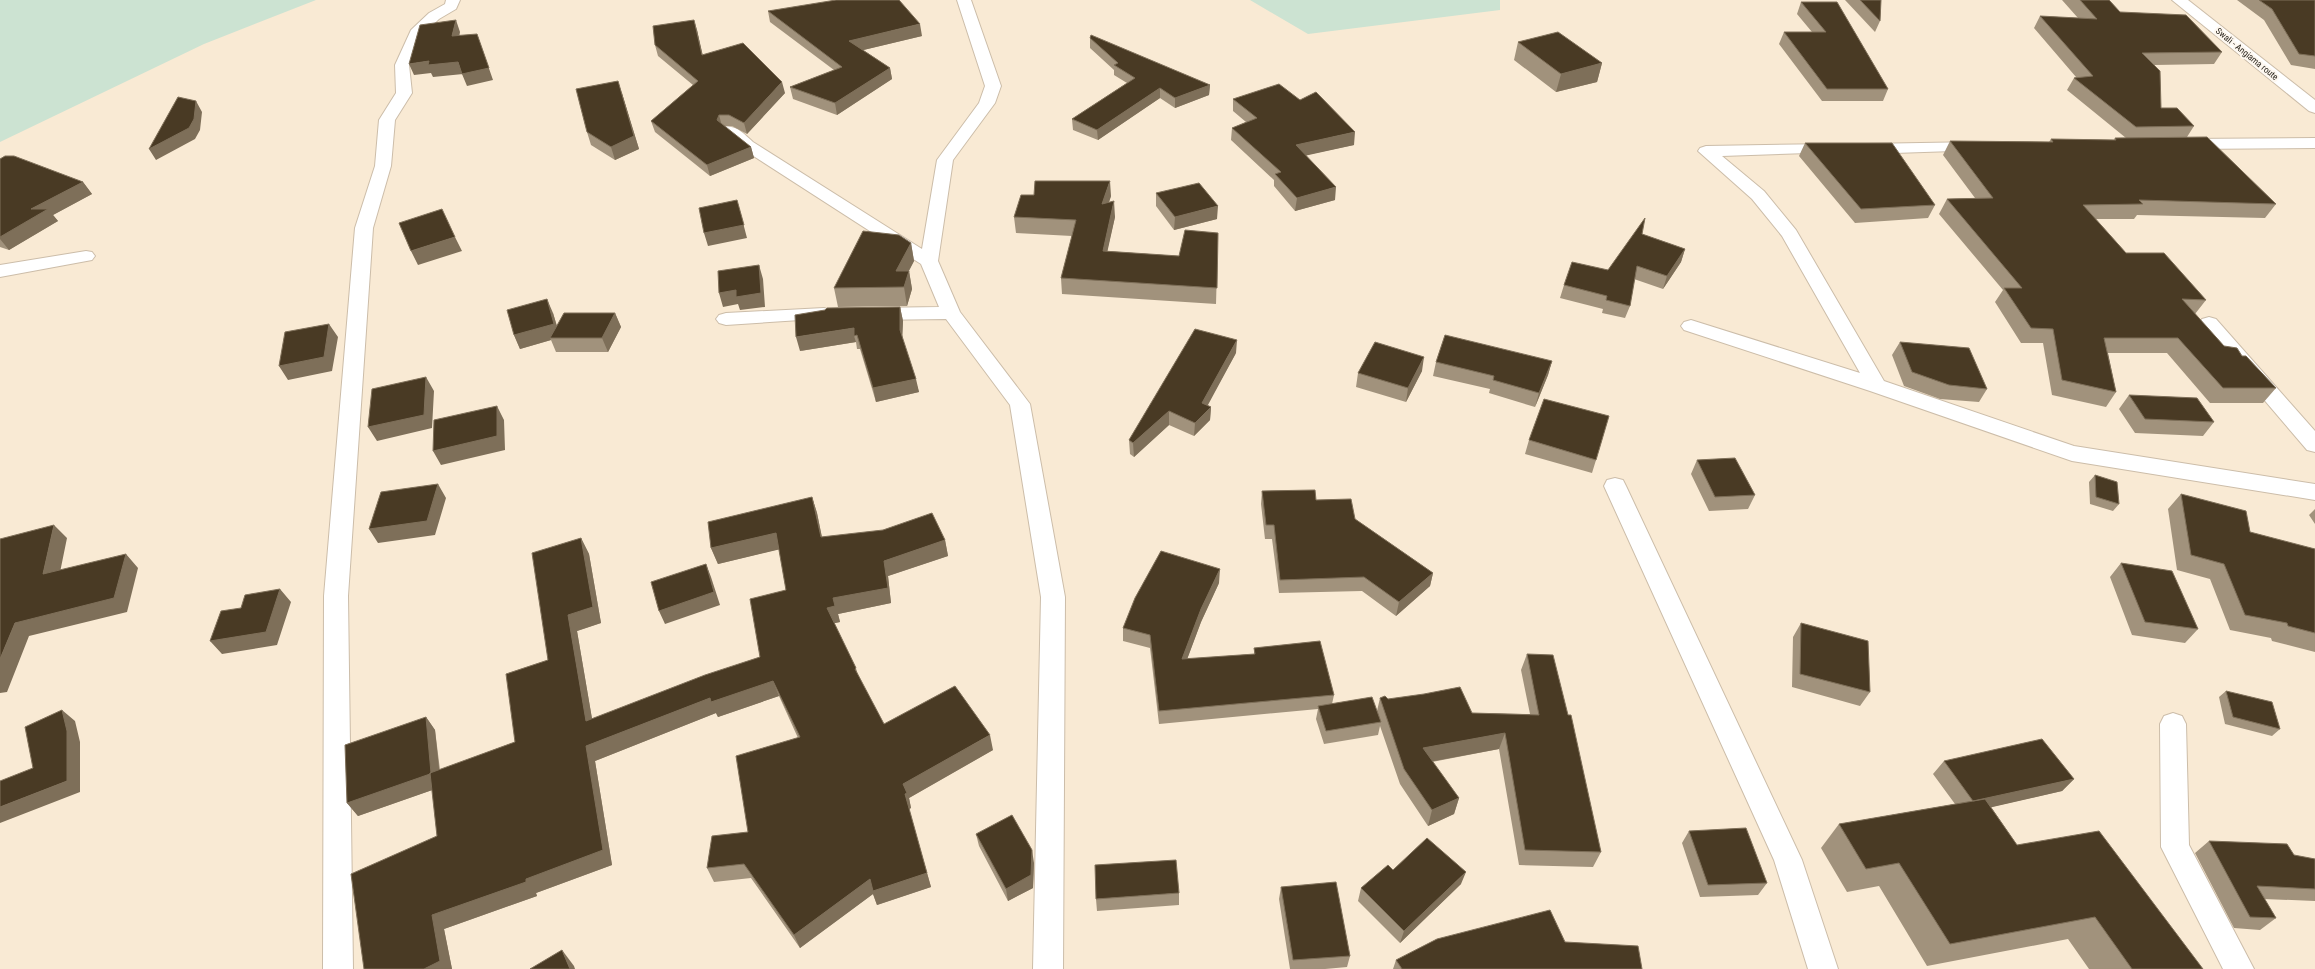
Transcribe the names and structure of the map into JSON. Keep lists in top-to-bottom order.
{
  "streets": {
    "street": ["Swali - Angiama route"]
  }
}
